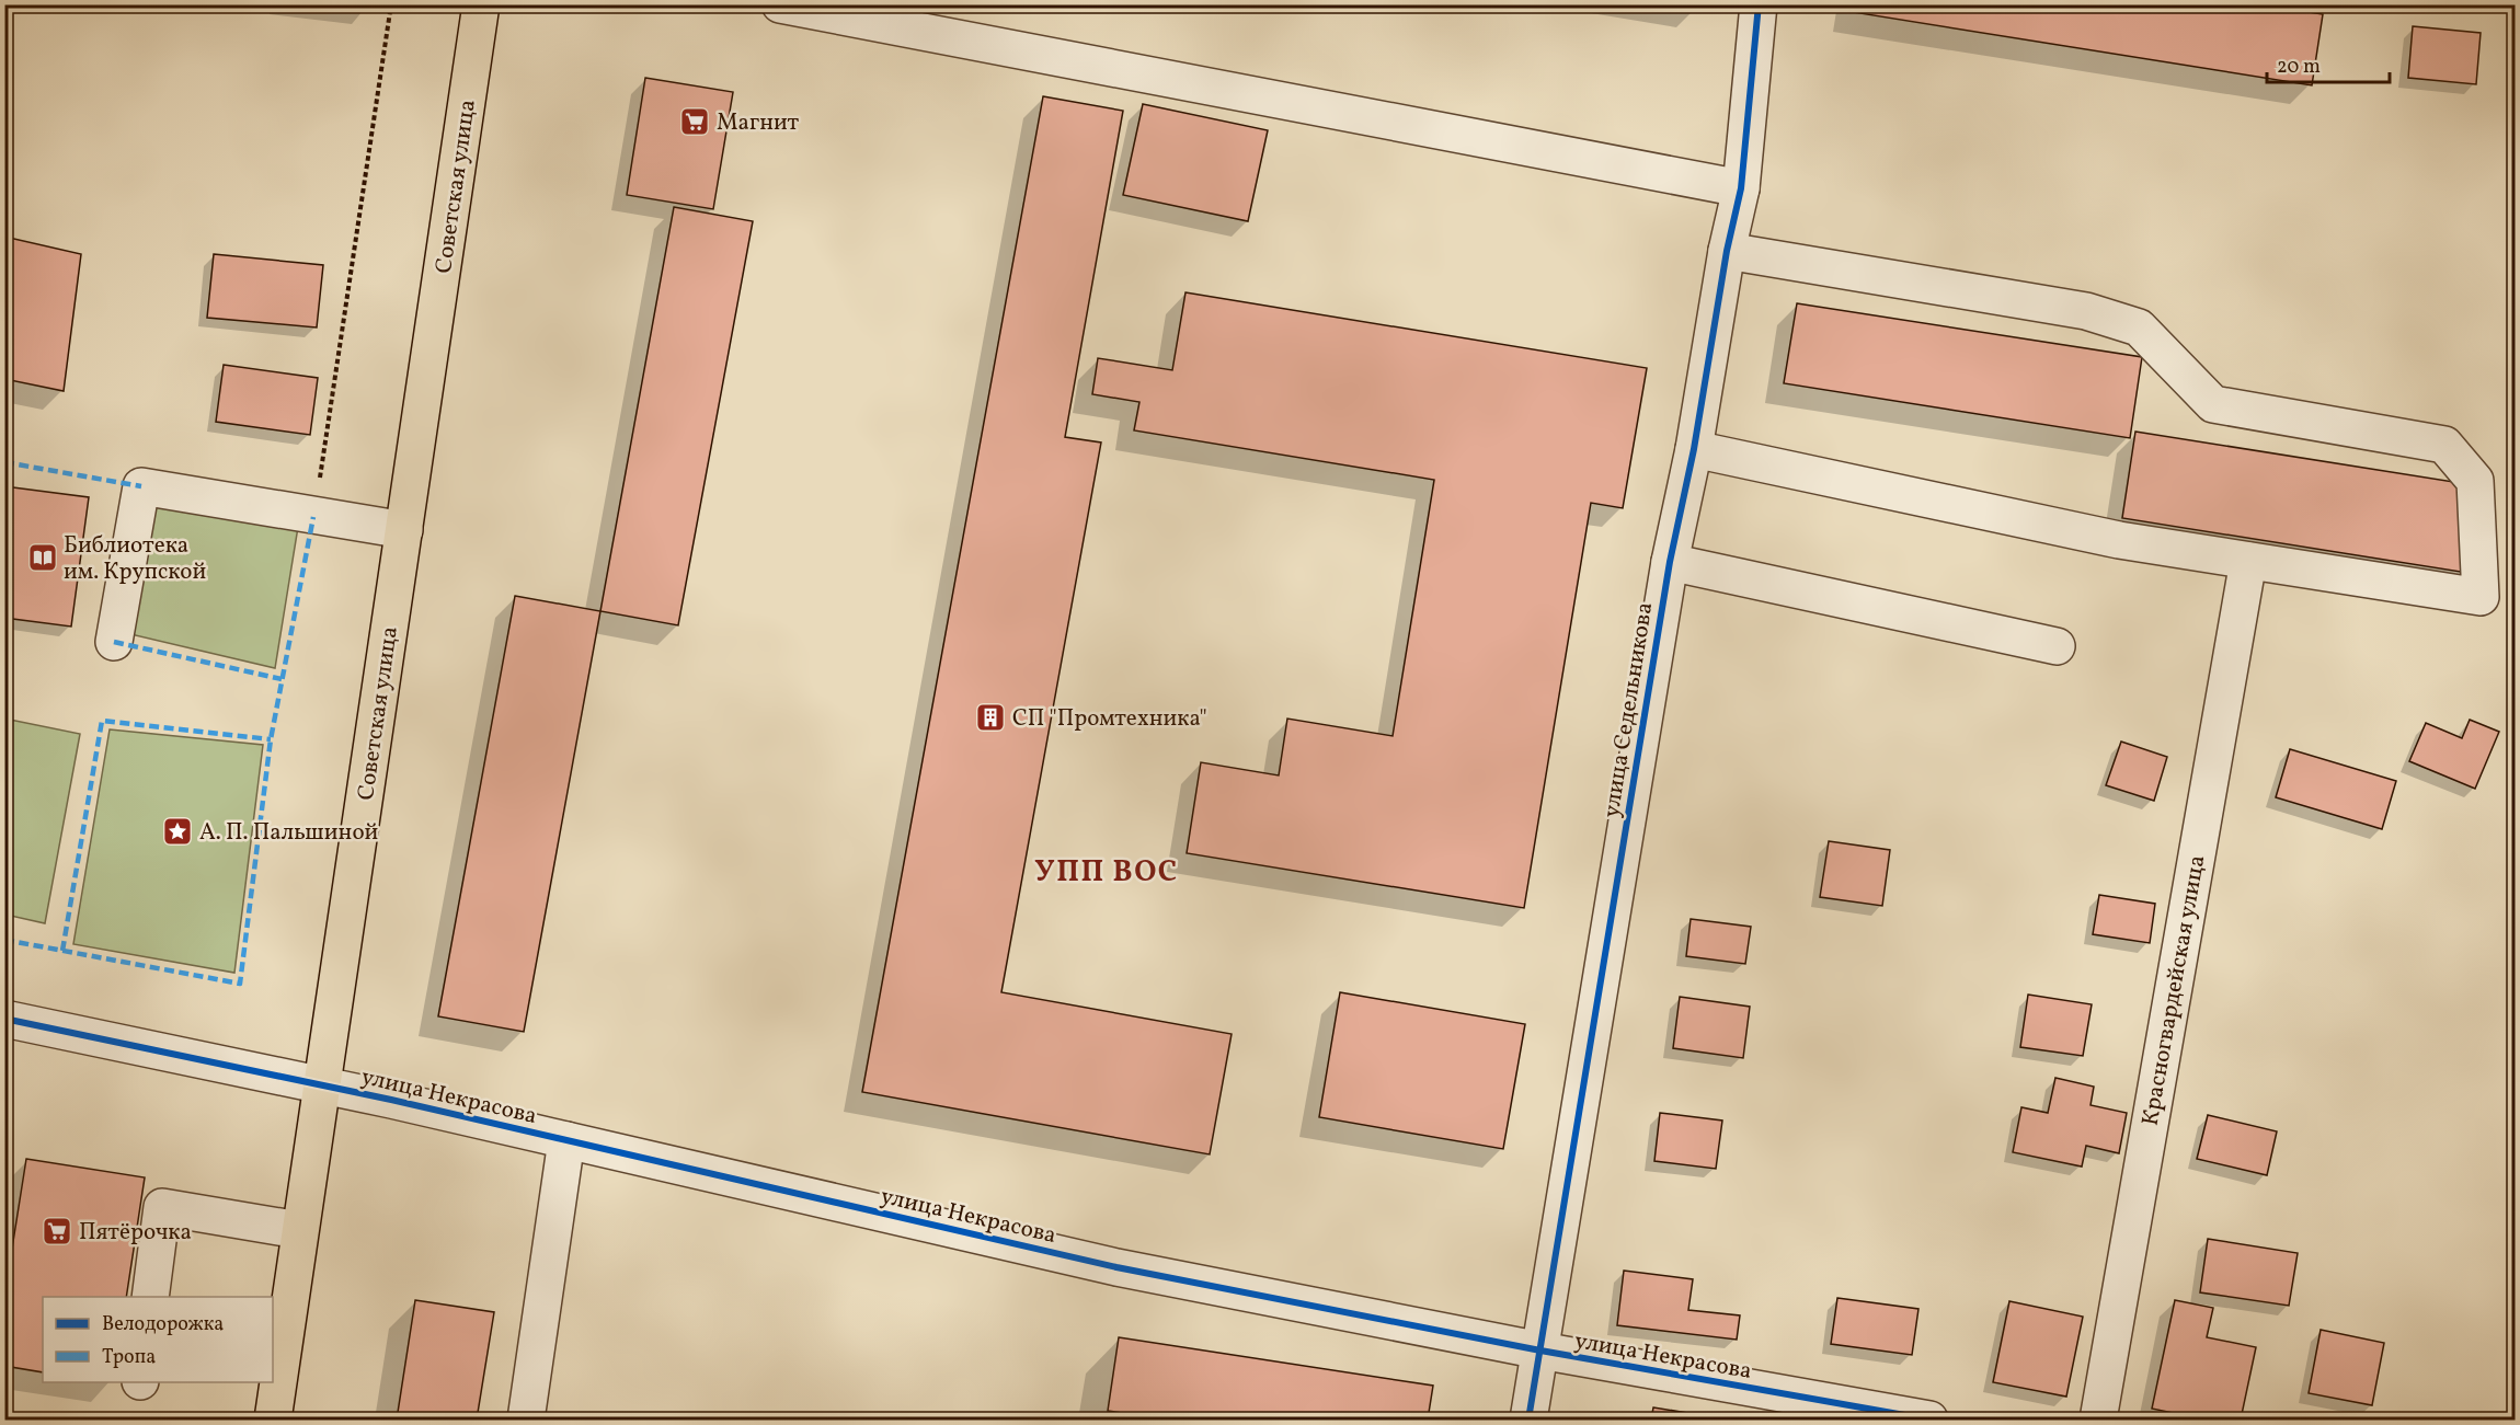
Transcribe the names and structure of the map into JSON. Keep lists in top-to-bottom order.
{
  "streets": {
    "main road": ["Советская улица"],
    "street": ["улица Седельникова", "Красногвардейская улица", "улица Некрасова"]
  },
  "crossings": [
    ["Советская улица", "улица Некрасова"],
    ["улица Седельникова", "улица Некрасова"]
  ],
  "districts": ["УПП ВОС"],
  "places": {
    "supermarket": ["Магнит", "Пятёрочка"],
    "library": ["Библиотека им. Крупской"],
    "building": ["СП \"Промтехника\""],
    "place": ["А. П. Пальшиной"]
  },
  "legend": ["Велодорожка", "Тропа"],
  "scale_bar": "20 m"
}
